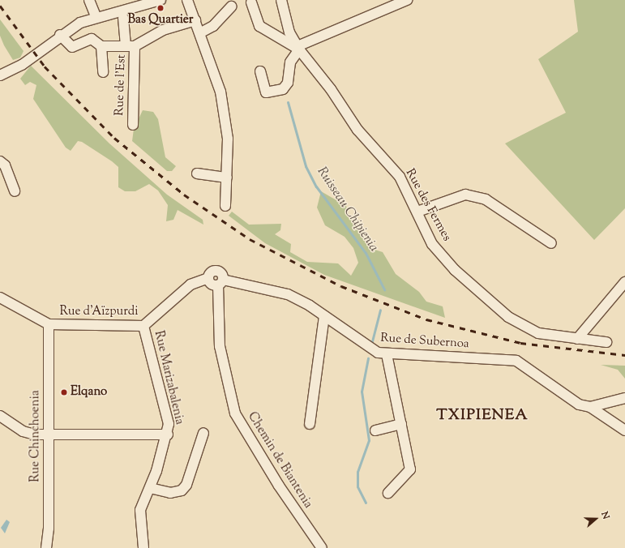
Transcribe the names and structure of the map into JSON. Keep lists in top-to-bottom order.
{
  "streets": {
    "street": [
      "Rue de l'Est",
      "Rue des Fermes",
      "Rue d'Aïzpurdi",
      "Rue de Subernoa",
      "Rue Marizabalenia",
      "Rue Chinchoenia",
      "Chemin de Biantenia"
    ]
  },
  "crossings": [
    ["Rue d'Aïzpurdi", "Rue de Subernoa"],
    ["Rue d'Aïzpurdi", "Rue Marizabalenia"],
    ["Rue d'Aïzpurdi", "Rue Chinchoenia"],
    ["Rue d'Aïzpurdi", "Chemin de Biantenia"],
    ["Rue de Subernoa", "Chemin de Biantenia"]
  ],
  "districts": ["TXIPIENEA"],
  "water": ["Ruisseau Chipienia"],
  "places": ["Bas Quartier", "Elqano"],
  "north": "right"
}
